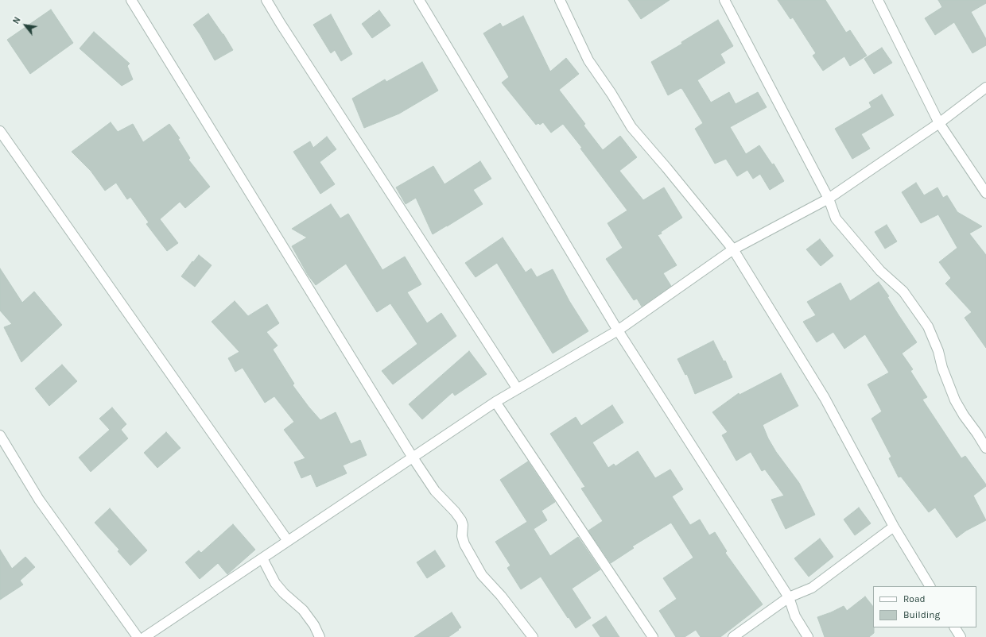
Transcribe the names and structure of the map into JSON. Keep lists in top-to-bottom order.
{
  "legend": ["Road", "Building"],
  "north": "top left"
}
